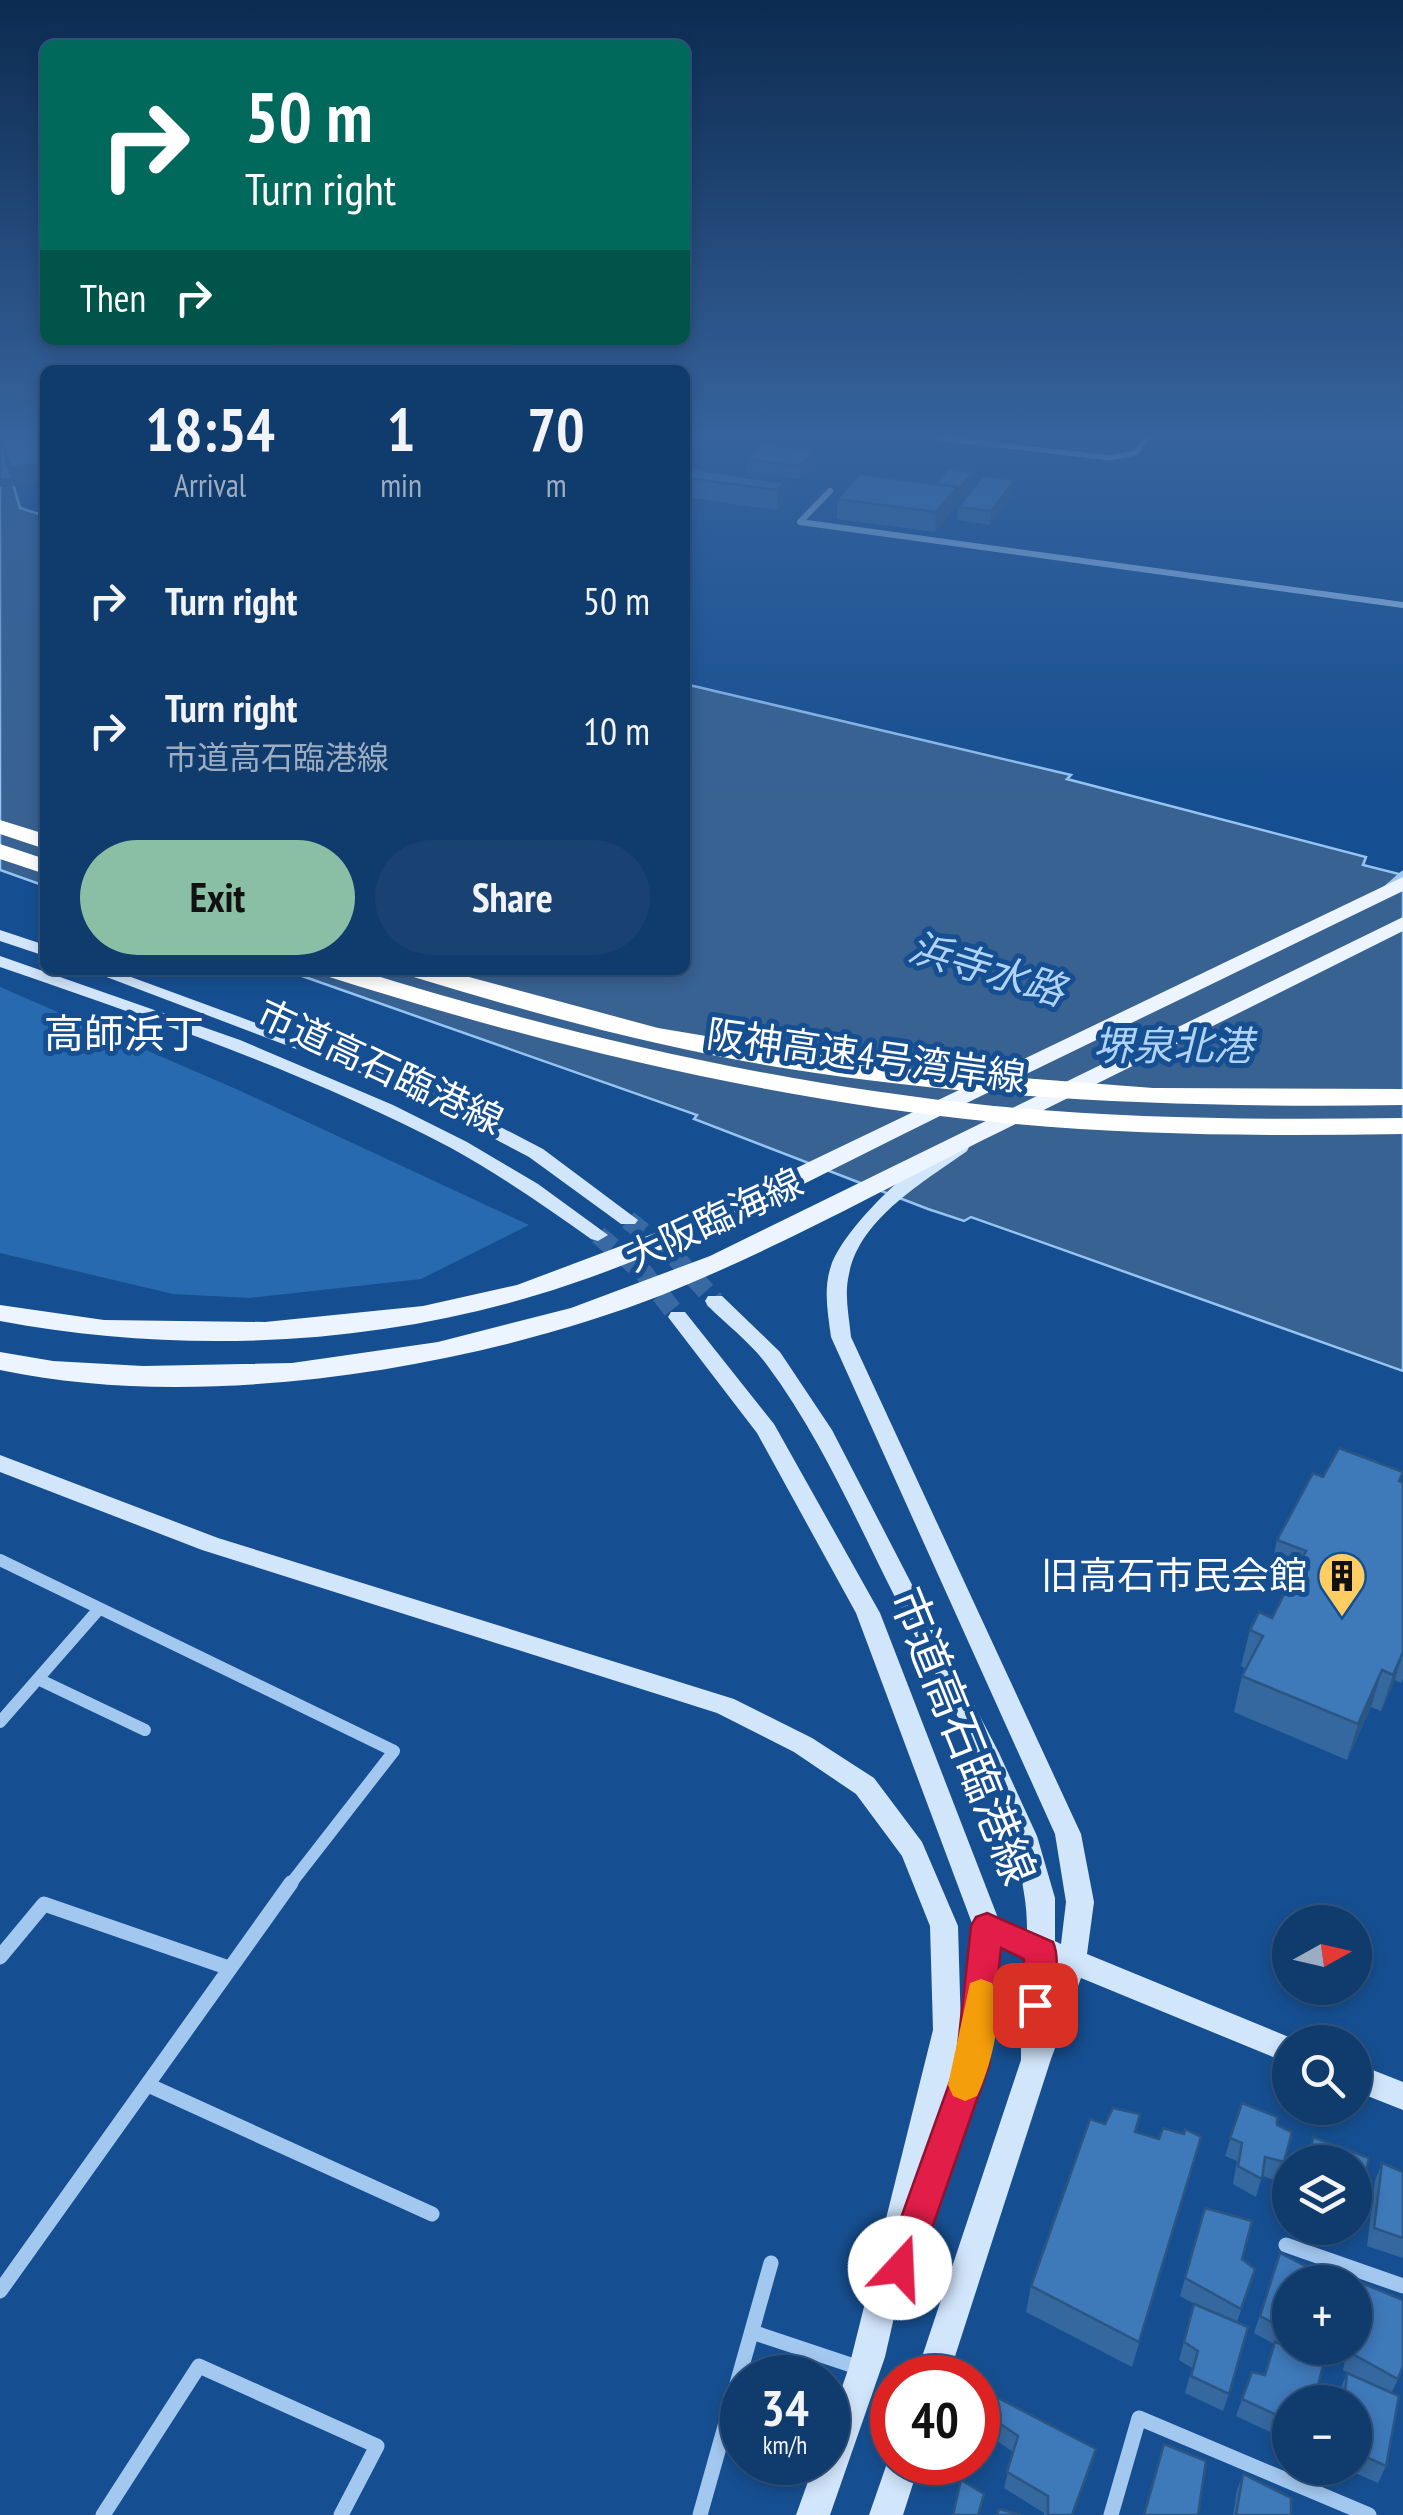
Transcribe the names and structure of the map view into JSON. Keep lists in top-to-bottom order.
{
  "streets": {
    "highway": ["阪神高速4号湾岸線"],
    "main road": ["大阪臨海線"],
    "street": ["市道高石臨港線"]
  },
  "districts": ["高師浜丁"],
  "water": ["浜寺水路", "堺泉北港"],
  "places": {
    "building": ["旧高石市民会館"]
  },
  "north": "right",
  "page": {
    "turn": ["50 m", "Turn right"],
    "then": "Then",
    "eta": [
      "18:54",
      "Arrival",
      "1",
      "min",
      "70",
      "m"
    ],
    "list": [
      {
        "name": "Turn right",
        "value": "50 m"
      },
      {
        "name": "Turn right",
        "note": "市道高石臨港線",
        "value": "10 m"
      }
    ],
    "buttons": ["Exit", "Share"],
    "map_buttons": ["+", "−"],
    "speed": "34 km/h",
    "limit": "40"
  }
}
